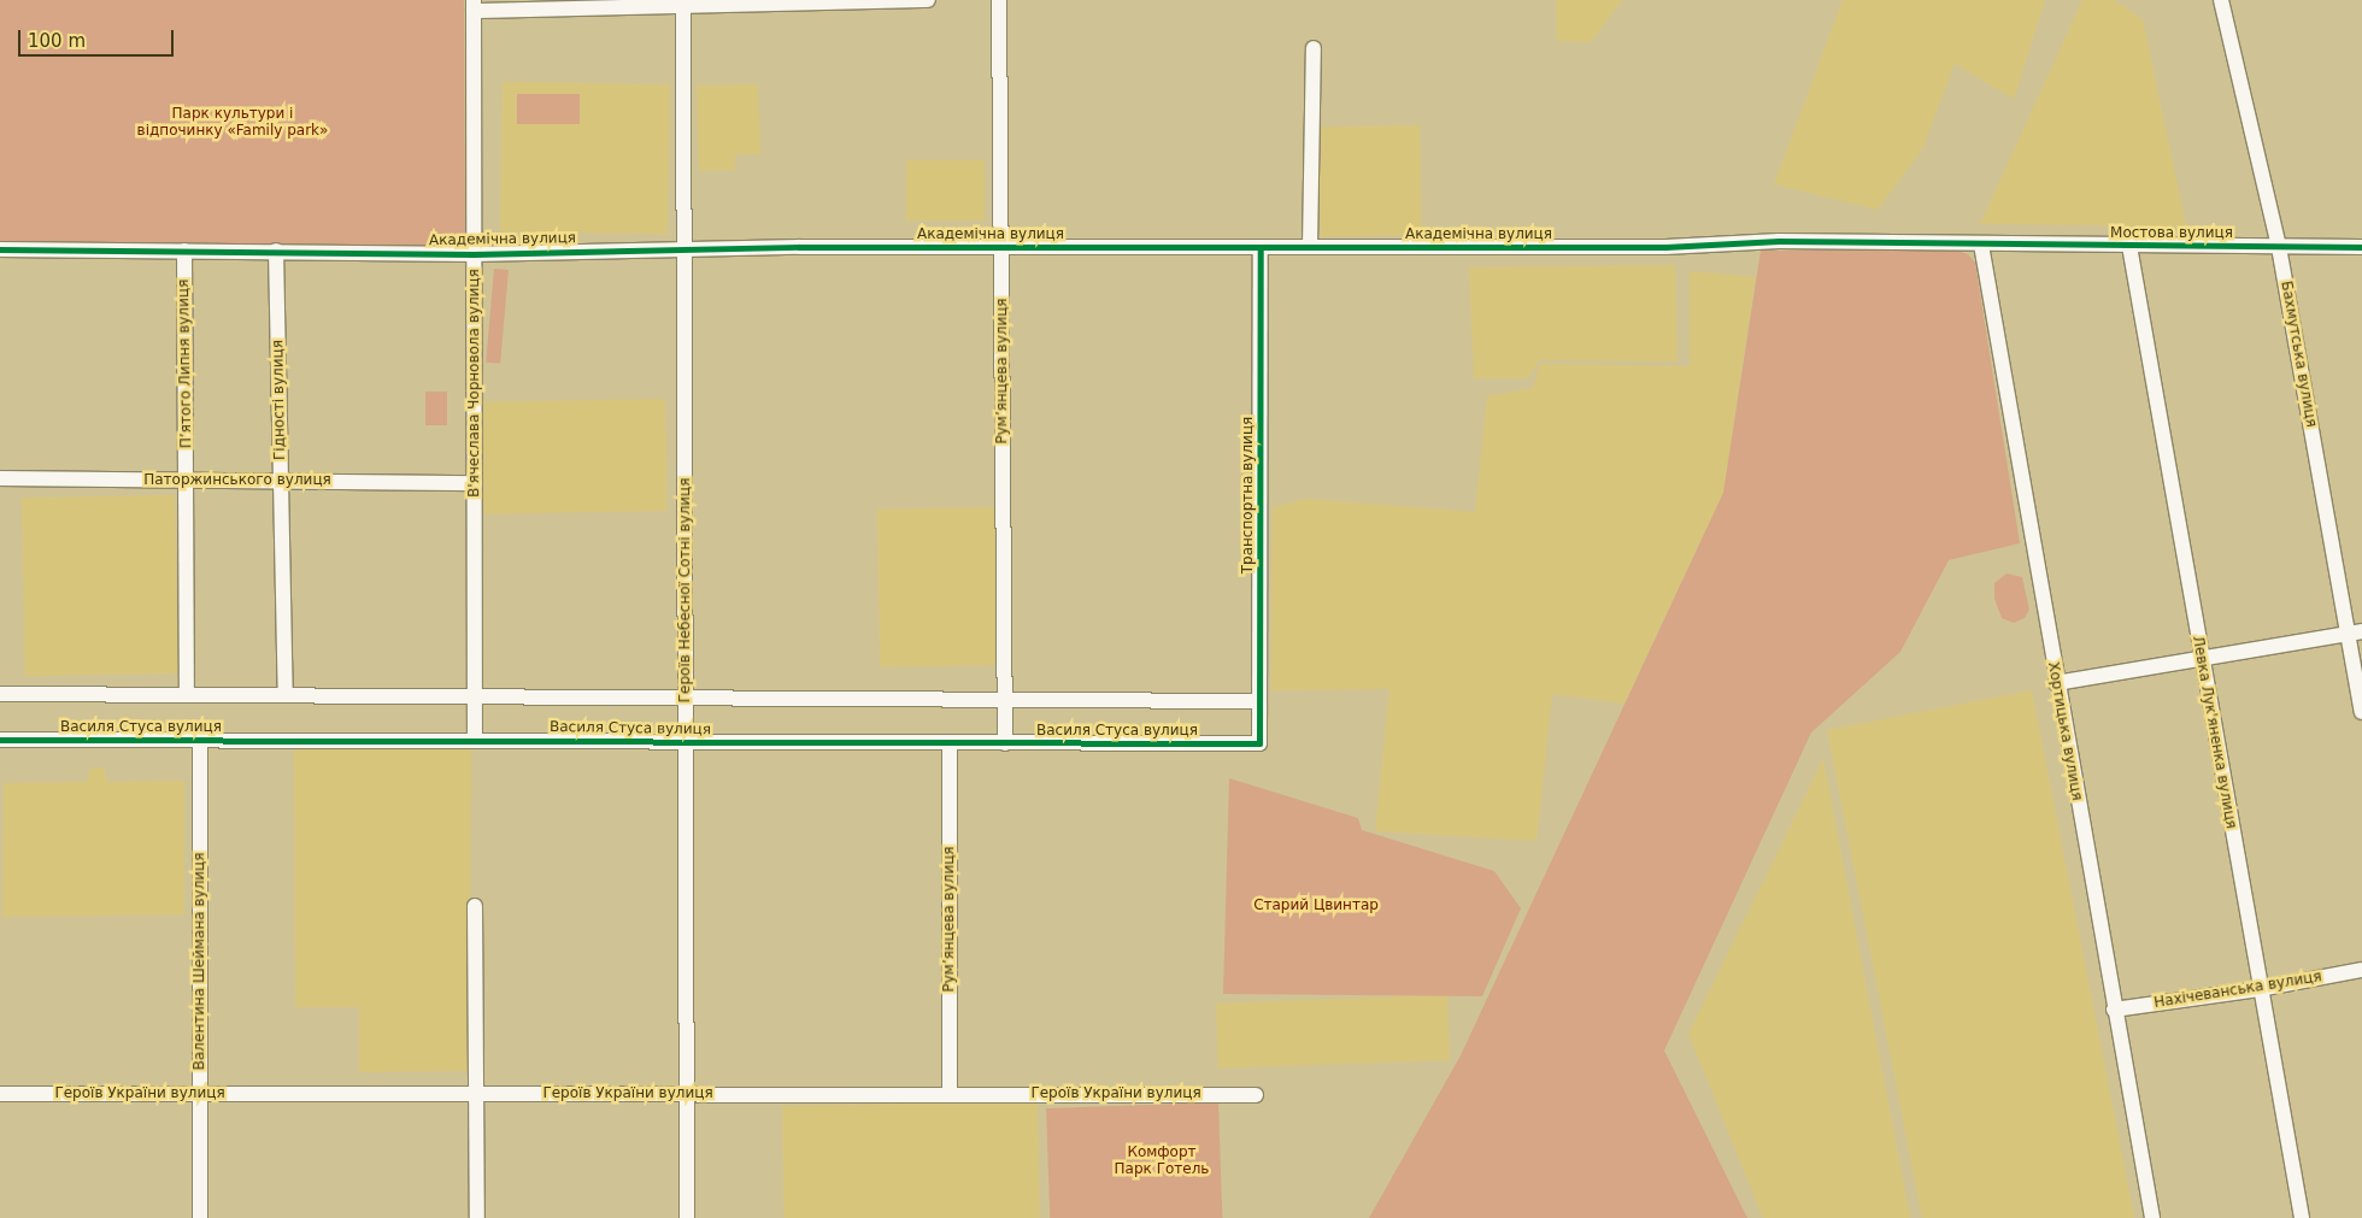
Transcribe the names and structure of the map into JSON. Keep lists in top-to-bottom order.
{
  "streets": {
    "street": [
      "Мостова вулиця",
      "Академічна вулиця",
      "Бахмутська вулиця",
      "П’ятого Липня вулиця",
      "Рум’янцева вулиця",
      "В'ячеслава Чорновола вулиця",
      "Гідності вулиця",
      "Паторжинського вулиця",
      "Транспортна вулиця",
      "Героїв Небесної Сотні вулиця",
      "Василя Стуса вулиця",
      "Хортицька вулиця",
      "Левка Лук'яненка вулиця",
      "Валентина Шеймана вулиця",
      "Нахічеванська вулиця",
      "Героїв України вулиця"
    ]
  },
  "crossings": [
    ["Мостова вулиця", "Академічна вулиця"],
    ["Мостова вулиця", "Бахмутська вулиця"],
    ["Мостова вулиця", "Хортицька вулиця"],
    ["Мостова вулиця", "Левка Лук'яненка вулиця"],
    ["Академічна вулиця", "П’ятого Липня вулиця"],
    ["Академічна вулиця", "Рум’янцева вулиця"],
    ["Академічна вулиця", "В'ячеслава Чорновола вулиця"],
    ["Академічна вулиця", "Гідності вулиця"],
    ["Академічна вулиця", "Транспортна вулиця"],
    ["Академічна вулиця", "Героїв Небесної Сотні вулиця"],
    ["Академічна вулиця", "Хортицька вулиця"],
    ["П’ятого Липня вулиця", "Паторжинського вулиця"],
    ["П’ятого Липня вулиця", "Василя Стуса вулиця"],
    ["Рум’янцева вулиця", "Василя Стуса вулиця"],
    ["Рум’янцева вулиця", "Героїв України вулиця"],
    ["В'ячеслава Чорновола вулиця", "Паторжинського вулиця"],
    ["В'ячеслава Чорновола вулиця", "Василя Стуса вулиця"],
    ["Гідності вулиця", "Паторжинського вулиця"],
    ["Гідності вулиця", "Василя Стуса вулиця"],
    ["Транспортна вулиця", "Василя Стуса вулиця"],
    ["Героїв Небесної Сотні вулиця", "Василя Стуса вулиця"],
    ["Героїв Небесної Сотні вулиця", "Героїв України вулиця"],
    ["Василя Стуса вулиця", "Валентина Шеймана вулиця"],
    ["Хортицька вулиця", "Нахічеванська вулиця"],
    ["Левка Лук'яненка вулиця", "Нахічеванська вулиця"],
    ["Валентина Шеймана вулиця", "Героїв України вулиця"]
  ],
  "parks": ["Парк культури і відпочинку «Family park»", "Старий Цвинтар", "Комфорт Парк Готель"],
  "scale_bar": "100 m"
}
